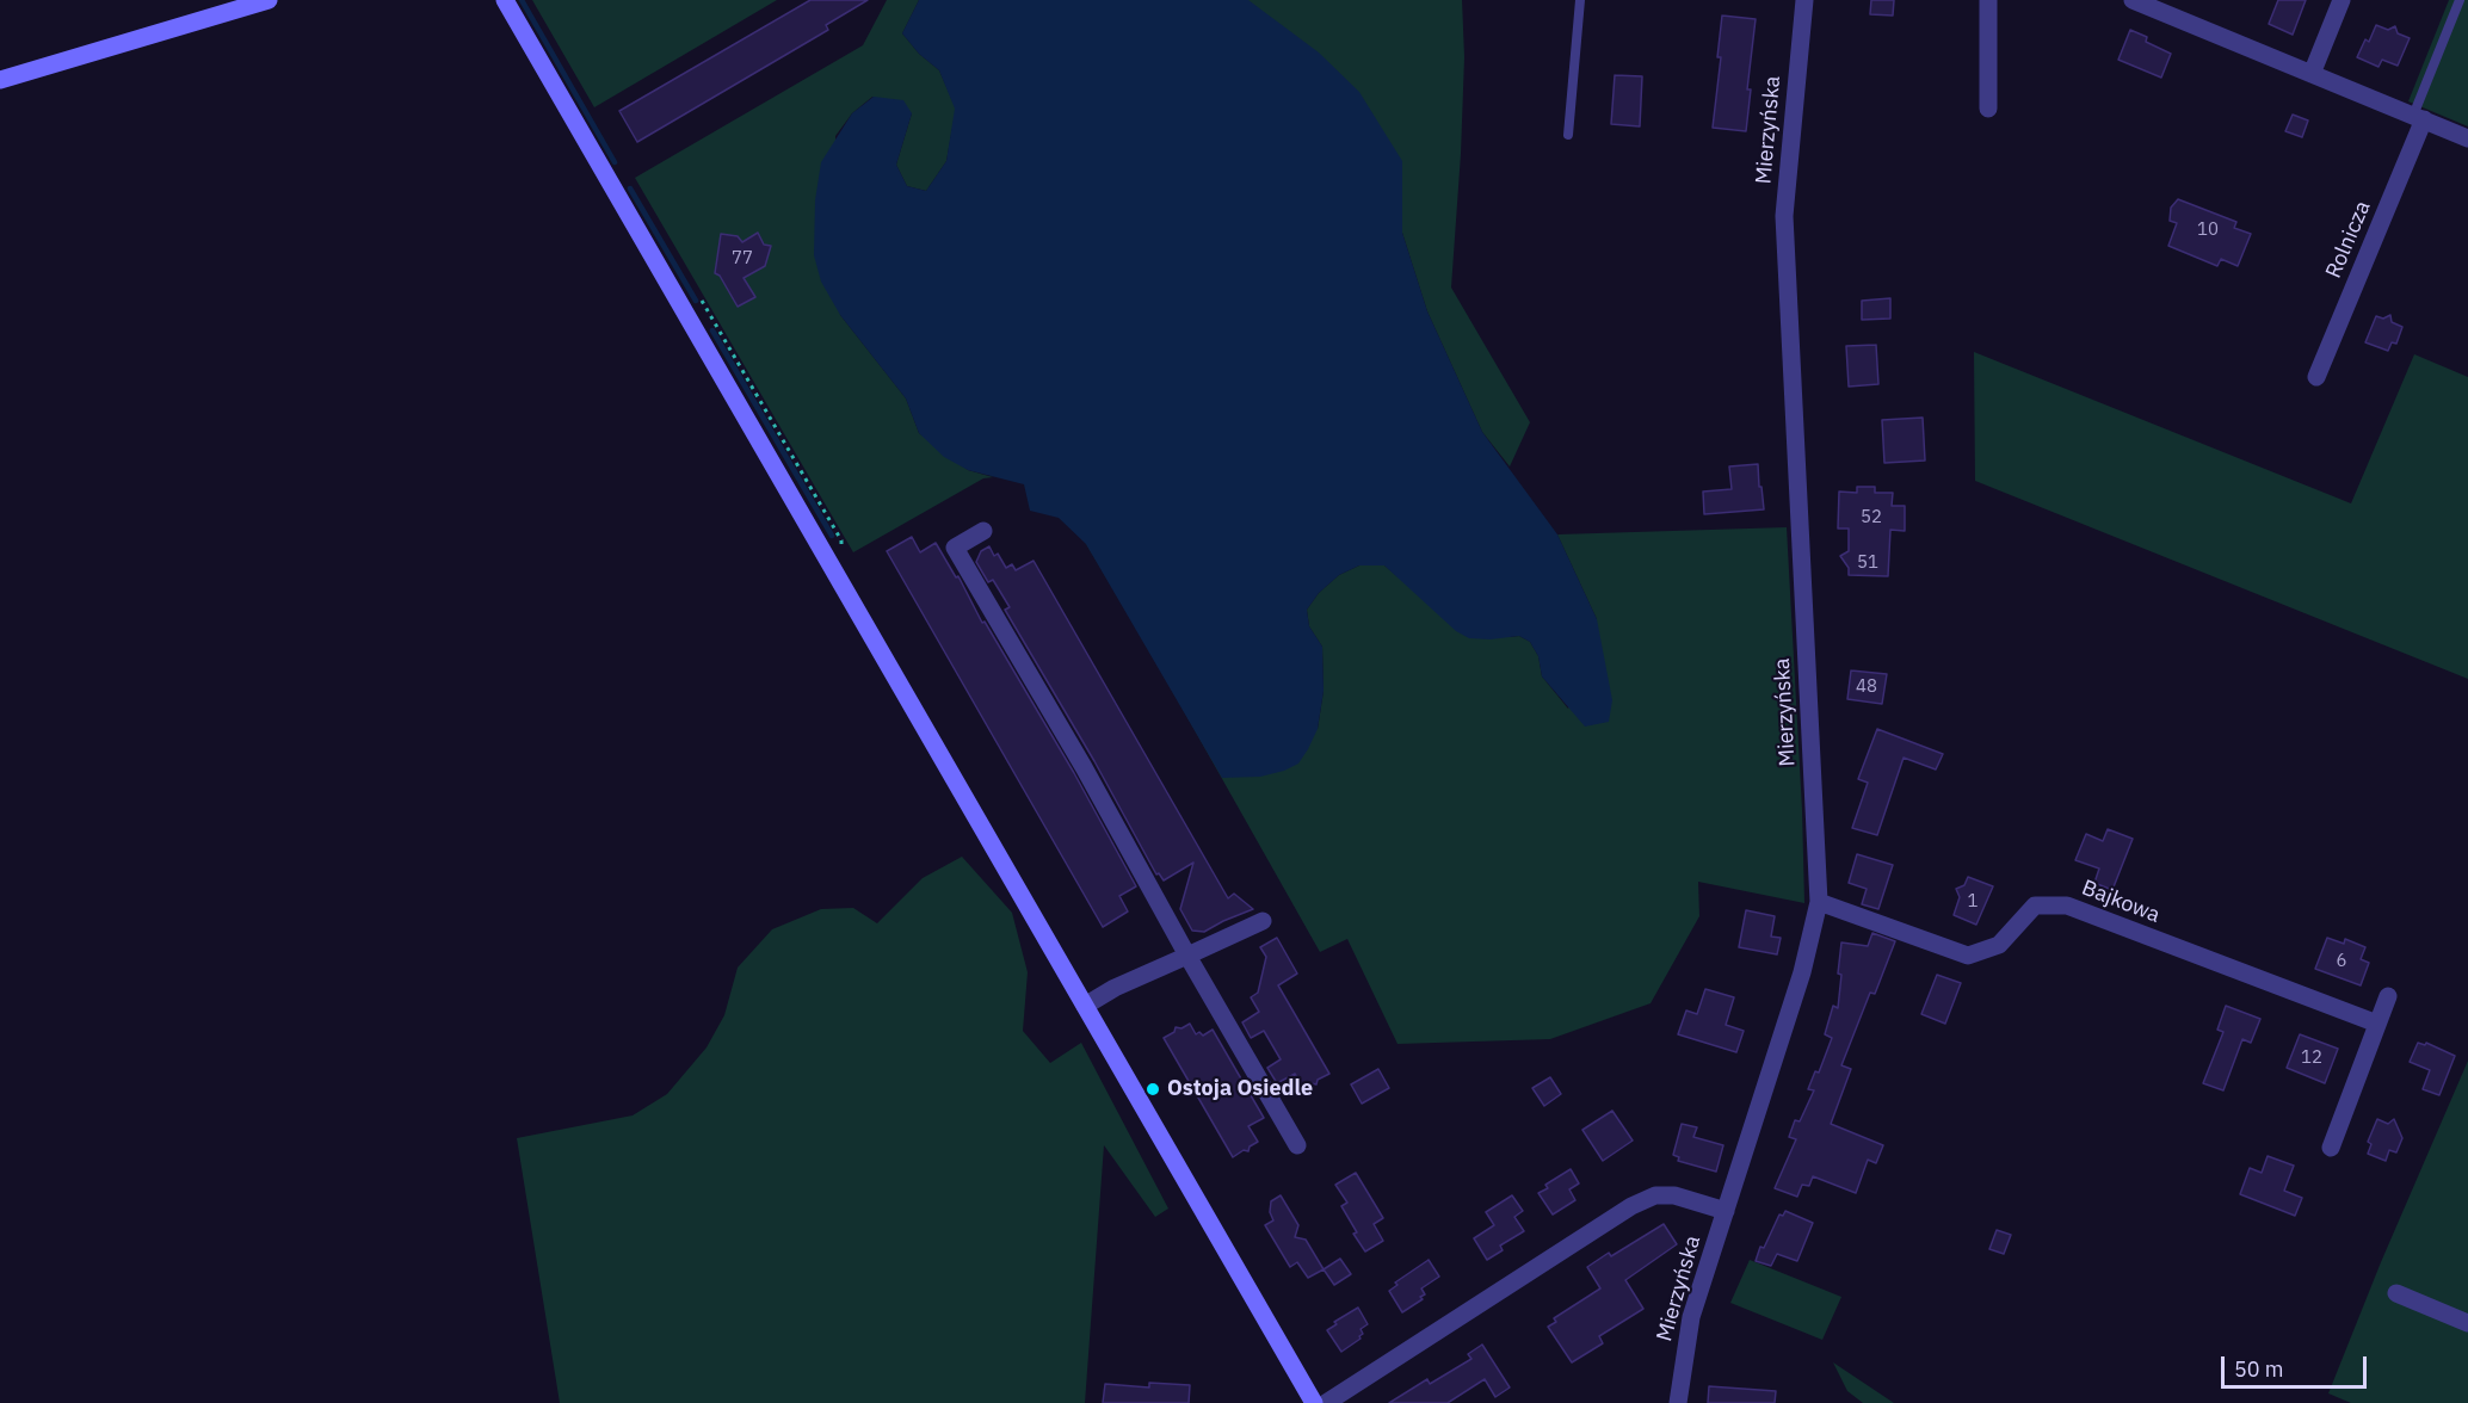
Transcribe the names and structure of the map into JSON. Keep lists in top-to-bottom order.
{
  "streets": {
    "street": ["Mierzyńska", "Rolnicza", "Bajkowa"]
  },
  "crossings": [
    ["Mierzyńska", "Bajkowa"]
  ],
  "places": ["Ostoja Osiedle"],
  "house_numbers": [
    "10",
    "77",
    "52",
    "51",
    "48",
    "1",
    "6",
    "12"
  ],
  "scale_bar": "50 m"
}
